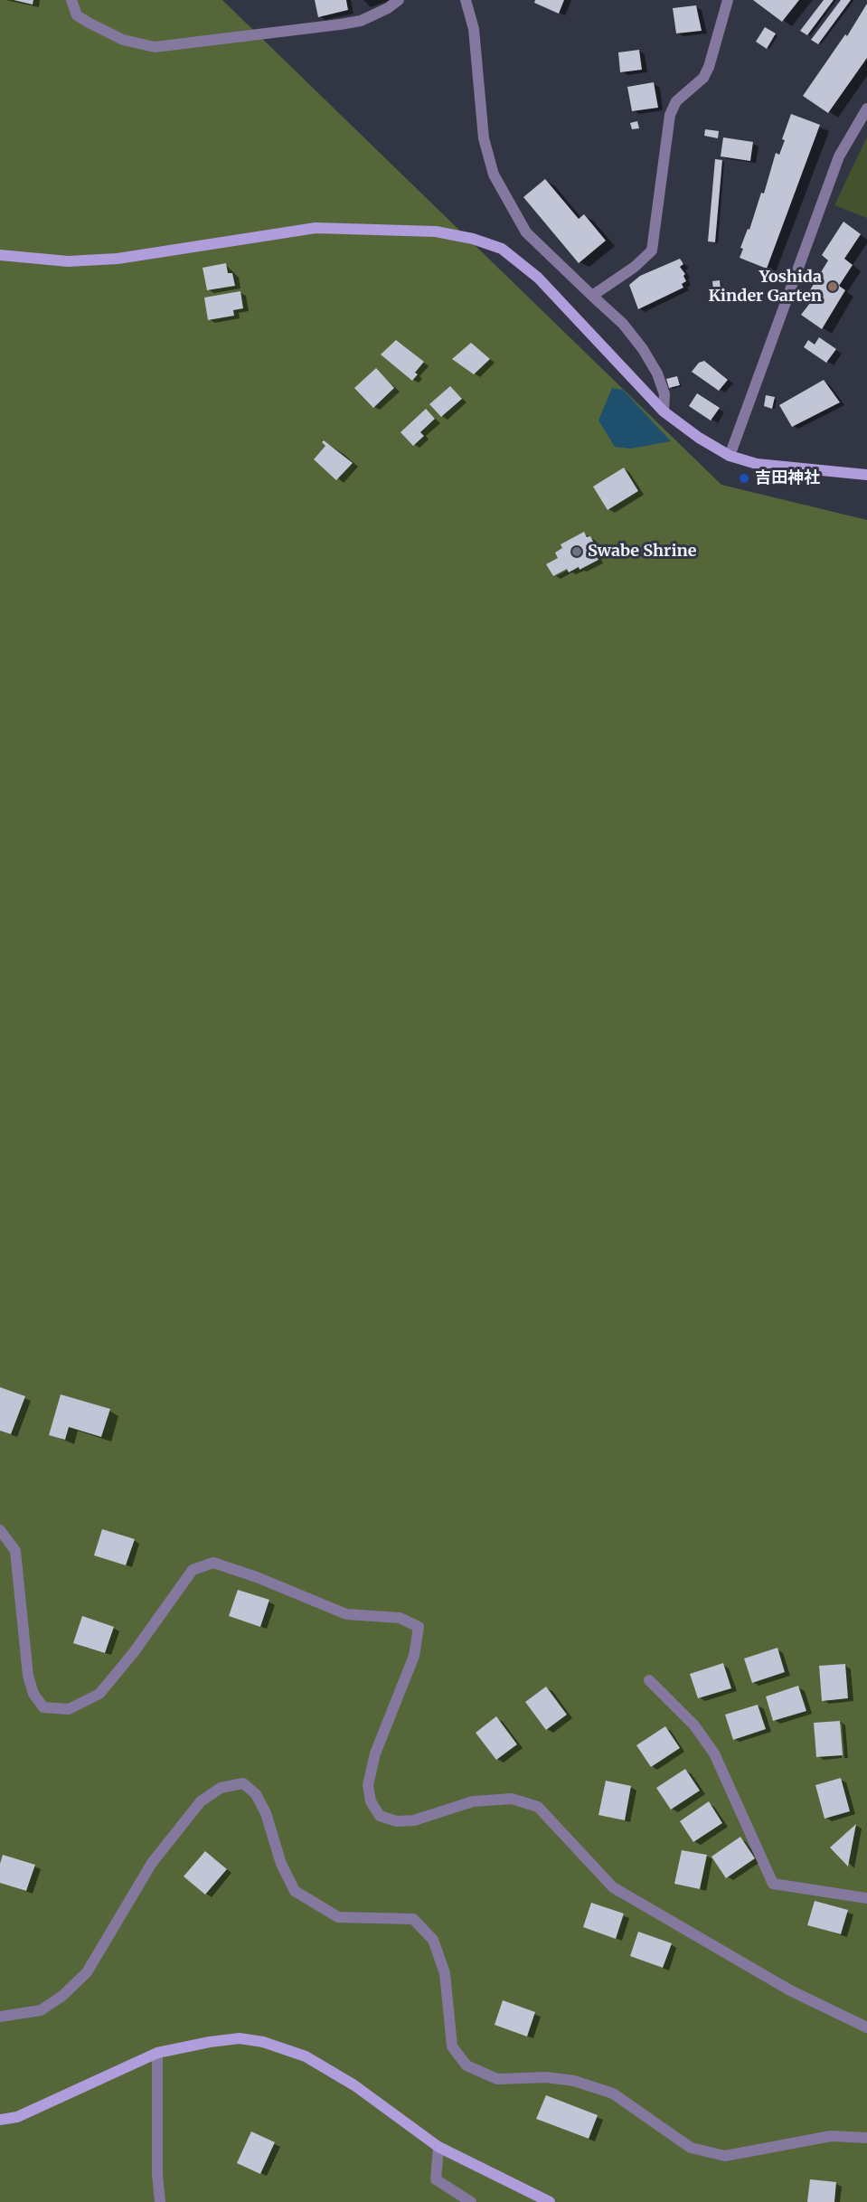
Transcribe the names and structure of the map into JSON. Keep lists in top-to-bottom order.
{
  "places": ["Yoshida Kinder Garten", "吉田神社", "Swabe Shrine"]
}
